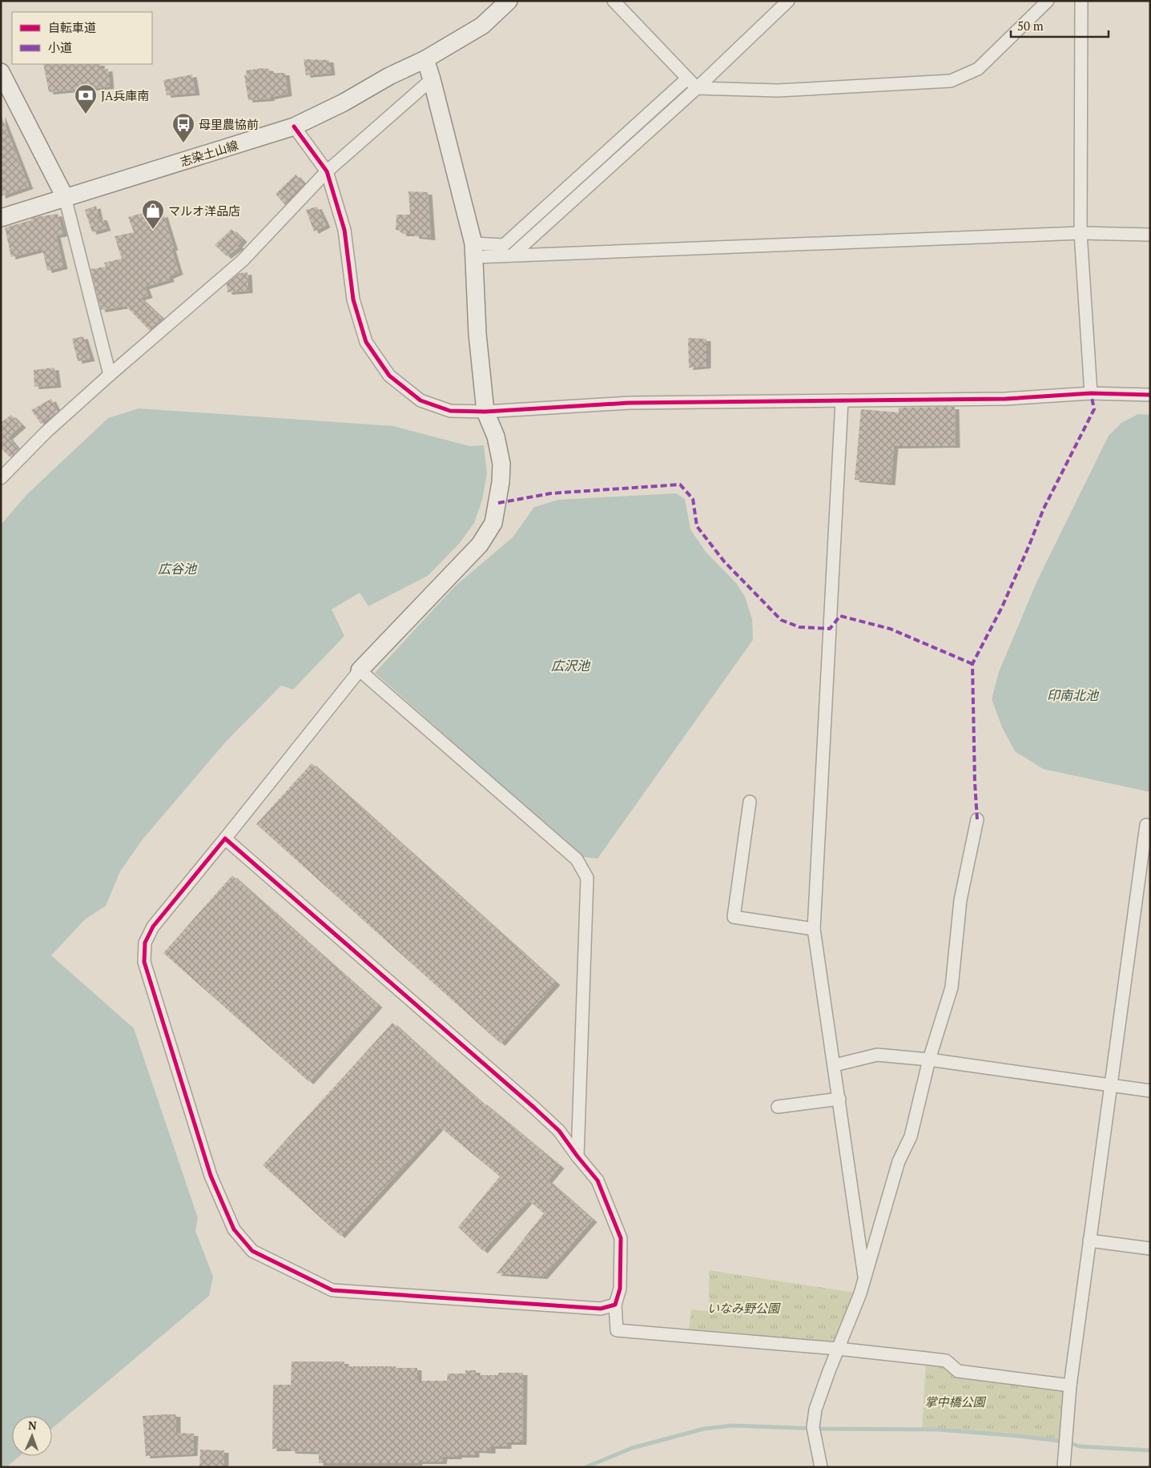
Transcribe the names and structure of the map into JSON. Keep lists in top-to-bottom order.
{
  "streets": {
    "street": ["志染土山線"]
  },
  "water": ["広谷池", "広沢池", "印南北池"],
  "parks": ["いなみ野公園", "掌中橋公園"],
  "places": {
    "bank": ["JA兵庫南"],
    "bus stop": ["母里農協前"],
    "shop": ["マルオ洋品店"]
  },
  "legend": ["自転車道", "小道"],
  "scale_bar": "50 m",
  "north": "top"
}
